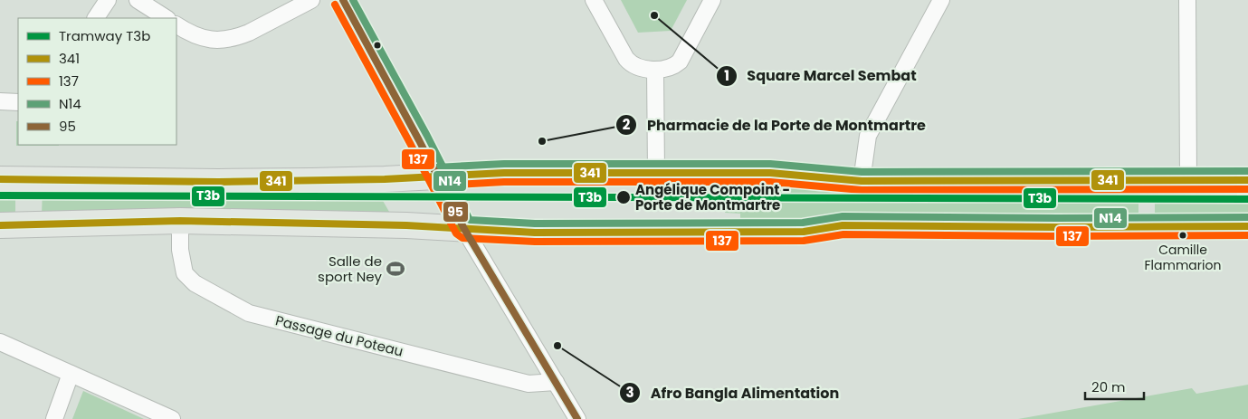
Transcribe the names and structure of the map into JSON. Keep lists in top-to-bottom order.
{
  "streets": {
    "street": ["Passage du Poteau"]
  },
  "places": {
    "other": [
      "Square Marcel Sembat",
      "Pharmacie de la Porte de Montmartre",
      "Angélique Compoint - Porte de Montmartre",
      "Camille Flammarion",
      "Afro Bangla Alimentation"
    ],
    "sports": ["Salle de sport Ney"]
  },
  "lines": [
    "transit line N14",
    "transit line 95",
    "transit line 137",
    "transit line 341",
    "tram line T3b"
  ],
  "legend": [
    "Tramway T3b",
    "341",
    "137",
    "N14",
    "95"
  ],
  "scale_bar": "20 m"
}
